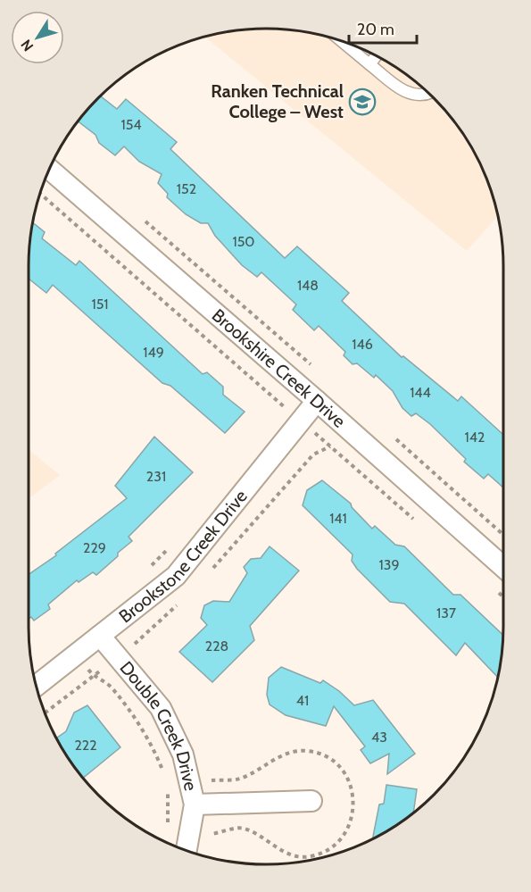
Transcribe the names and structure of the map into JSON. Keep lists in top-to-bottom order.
{
  "streets": {
    "street": ["Brookshire Creek Drive", "Brookstone Creek Drive", "Double Creek Drive"]
  },
  "crossings": [
    ["Brookshire Creek Drive", "Brookstone Creek Drive"],
    ["Brookstone Creek Drive", "Double Creek Drive"]
  ],
  "places": {
    "school or university": ["Ranken Technical College – West"]
  },
  "house_numbers": [
    "154",
    "152",
    "150",
    "148",
    "151",
    "146",
    "149",
    "144",
    "142",
    "231",
    "141",
    "229",
    "139",
    "137",
    "228",
    "41",
    "43",
    "222"
  ],
  "scale_bar": "20 m",
  "north": "bottom left"
}
